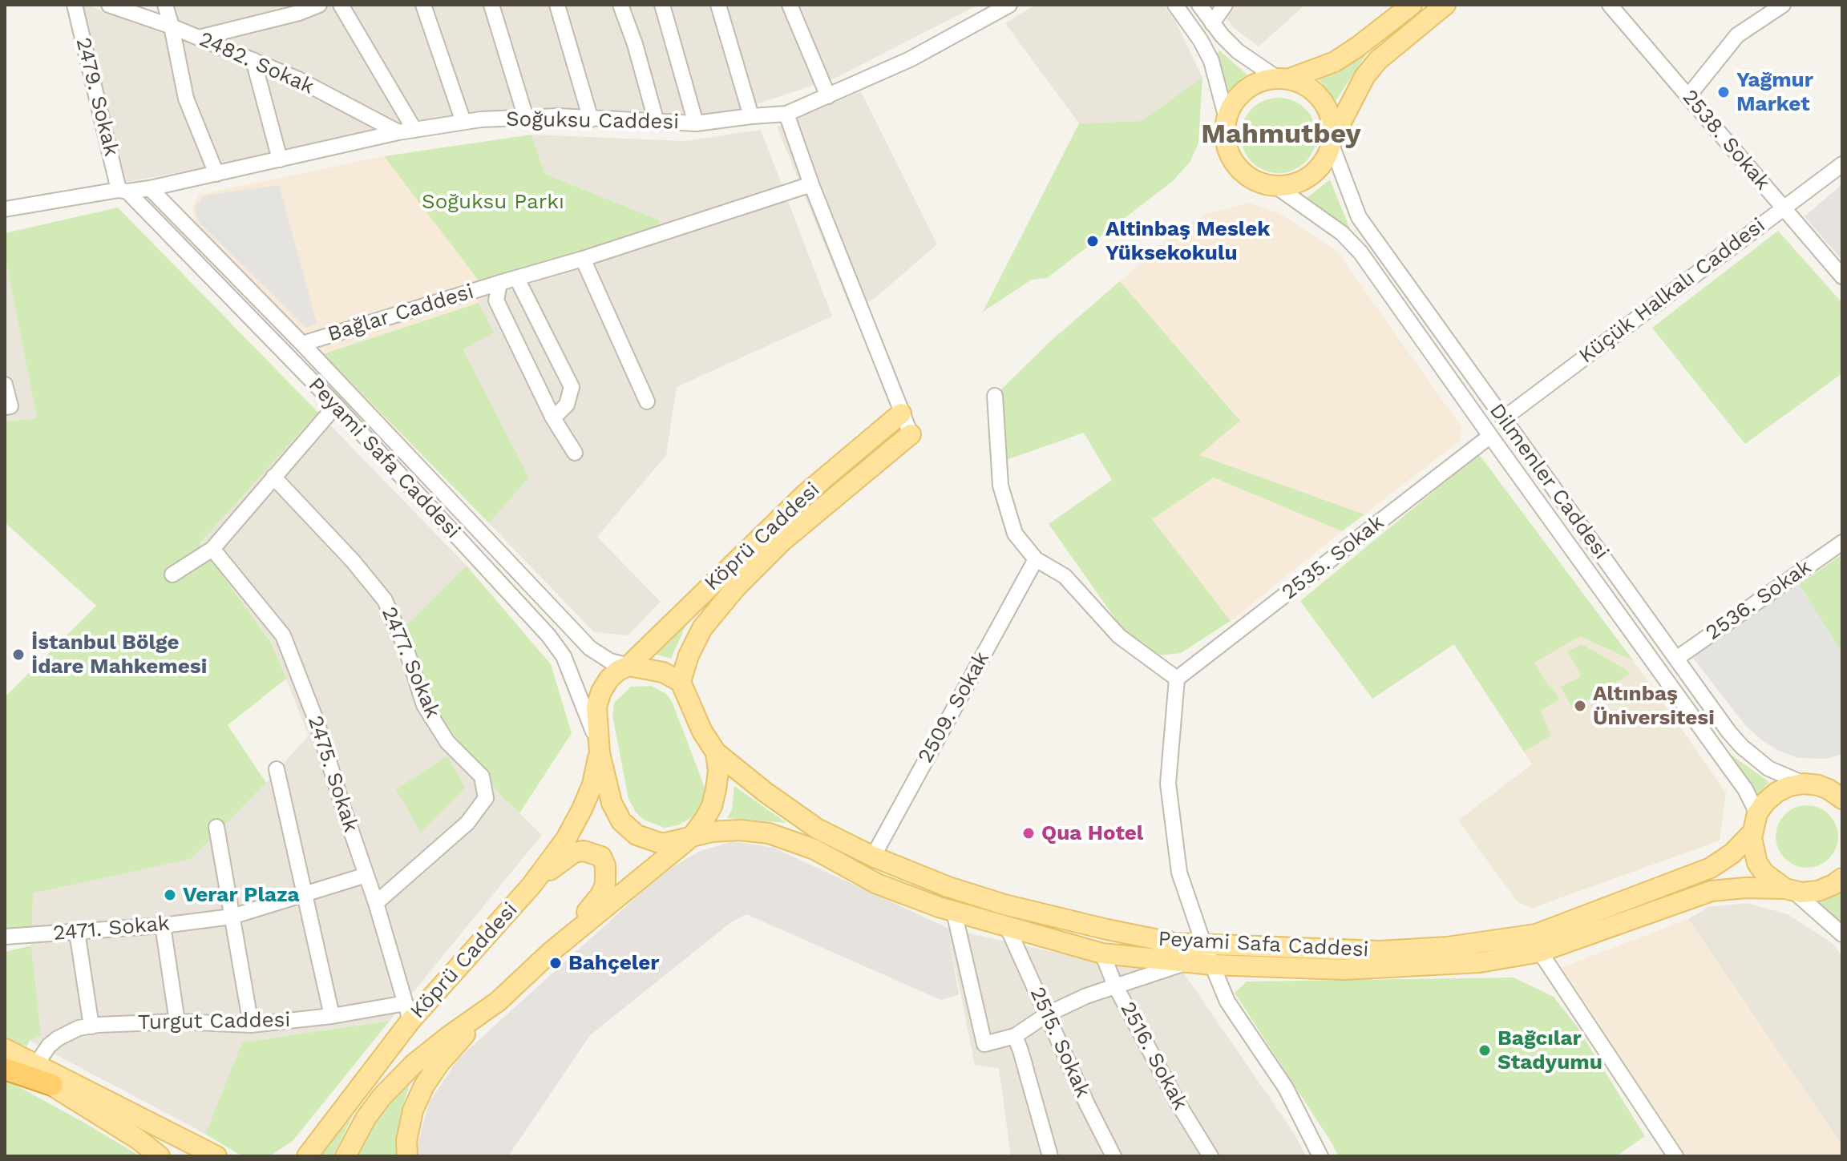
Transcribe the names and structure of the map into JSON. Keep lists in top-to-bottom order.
{
  "streets": {
    "main road": ["Peyami Safa Caddesi", "Köprü Caddesi"],
    "street": [
      "2482. Sokak",
      "2479. Sokak",
      "Soğuksu Caddesi",
      "2538. Sokak",
      "Küçük Halkalı Caddesi",
      "Bağlar Caddesi",
      "Dilmenler Caddesi",
      "2535. Sokak",
      "2536. Sokak",
      "2477. Sokak",
      "2509. Sokak",
      "2475. Sokak",
      "2471. Sokak",
      "Turgut Caddesi",
      "2515. Sokak",
      "2516. Sokak"
    ]
  },
  "crossings": [
    ["2482. Sokak", "Soğuksu Caddesi"],
    ["2479. Sokak", "Soğuksu Caddesi"],
    ["2479. Sokak", "Peyami Safa Caddesi"],
    ["Soğuksu Caddesi", "Peyami Safa Caddesi"],
    ["2538. Sokak", "Küçük Halkalı Caddesi"],
    ["Küçük Halkalı Caddesi", "Dilmenler Caddesi"],
    ["Bağlar Caddesi", "Peyami Safa Caddesi"],
    ["Peyami Safa Caddesi", "Köprü Caddesi"],
    ["Peyami Safa Caddesi", "2509. Sokak"],
    ["Dilmenler Caddesi", "2535. Sokak"],
    ["Dilmenler Caddesi", "2536. Sokak"],
    ["Köprü Caddesi", "2475. Sokak"],
    ["Köprü Caddesi", "Turgut Caddesi"],
    ["2477. Sokak", "2475. Sokak"],
    ["2475. Sokak", "2471. Sokak"],
    ["2475. Sokak", "Turgut Caddesi"]
  ],
  "districts": ["Mahmutbey"],
  "parks": ["Soğuksu Parkı"],
  "places": [
    "Yağmur Market",
    "Altinbaş Meslek Yüksekokulu",
    "İstanbul Bölge İdare Mahkemesi",
    "Altınbaş Üniversitesi",
    "Qua Hotel",
    "Verar Plaza",
    "Bahçeler",
    "Bağcılar Stadyumu"
  ]
}
